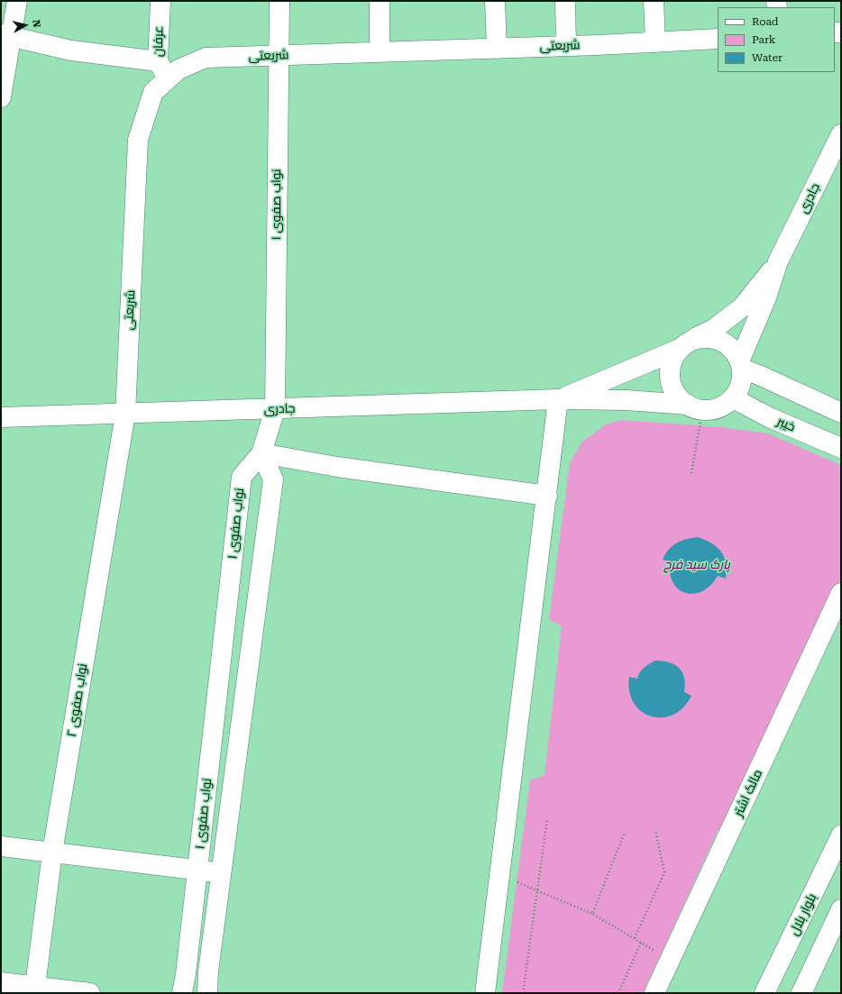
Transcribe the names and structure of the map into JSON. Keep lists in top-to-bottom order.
{
  "streets": {
    "street": [
      "عرفان",
      "شریعتی",
      "جادری",
      "نواب صفوی ۱",
      "خیبر",
      "نواب صفوی ۲",
      "مالک اشتر",
      "بلوار بلال"
    ]
  },
  "crossings": [
    ["عرفان", "شریعتی"],
    ["شریعتی", "جادری"],
    ["شریعتی", "نواب صفوی ۱"],
    ["شریعتی", "نواب صفوی ۲"],
    ["جادری", "نواب صفوی ۱"],
    ["جادری", "خیبر"],
    ["جادری", "نواب صفوی ۲"]
  ],
  "parks": ["پارک سید فرج"],
  "legend": ["Road", "Park", "Water"],
  "north": "right"
}
